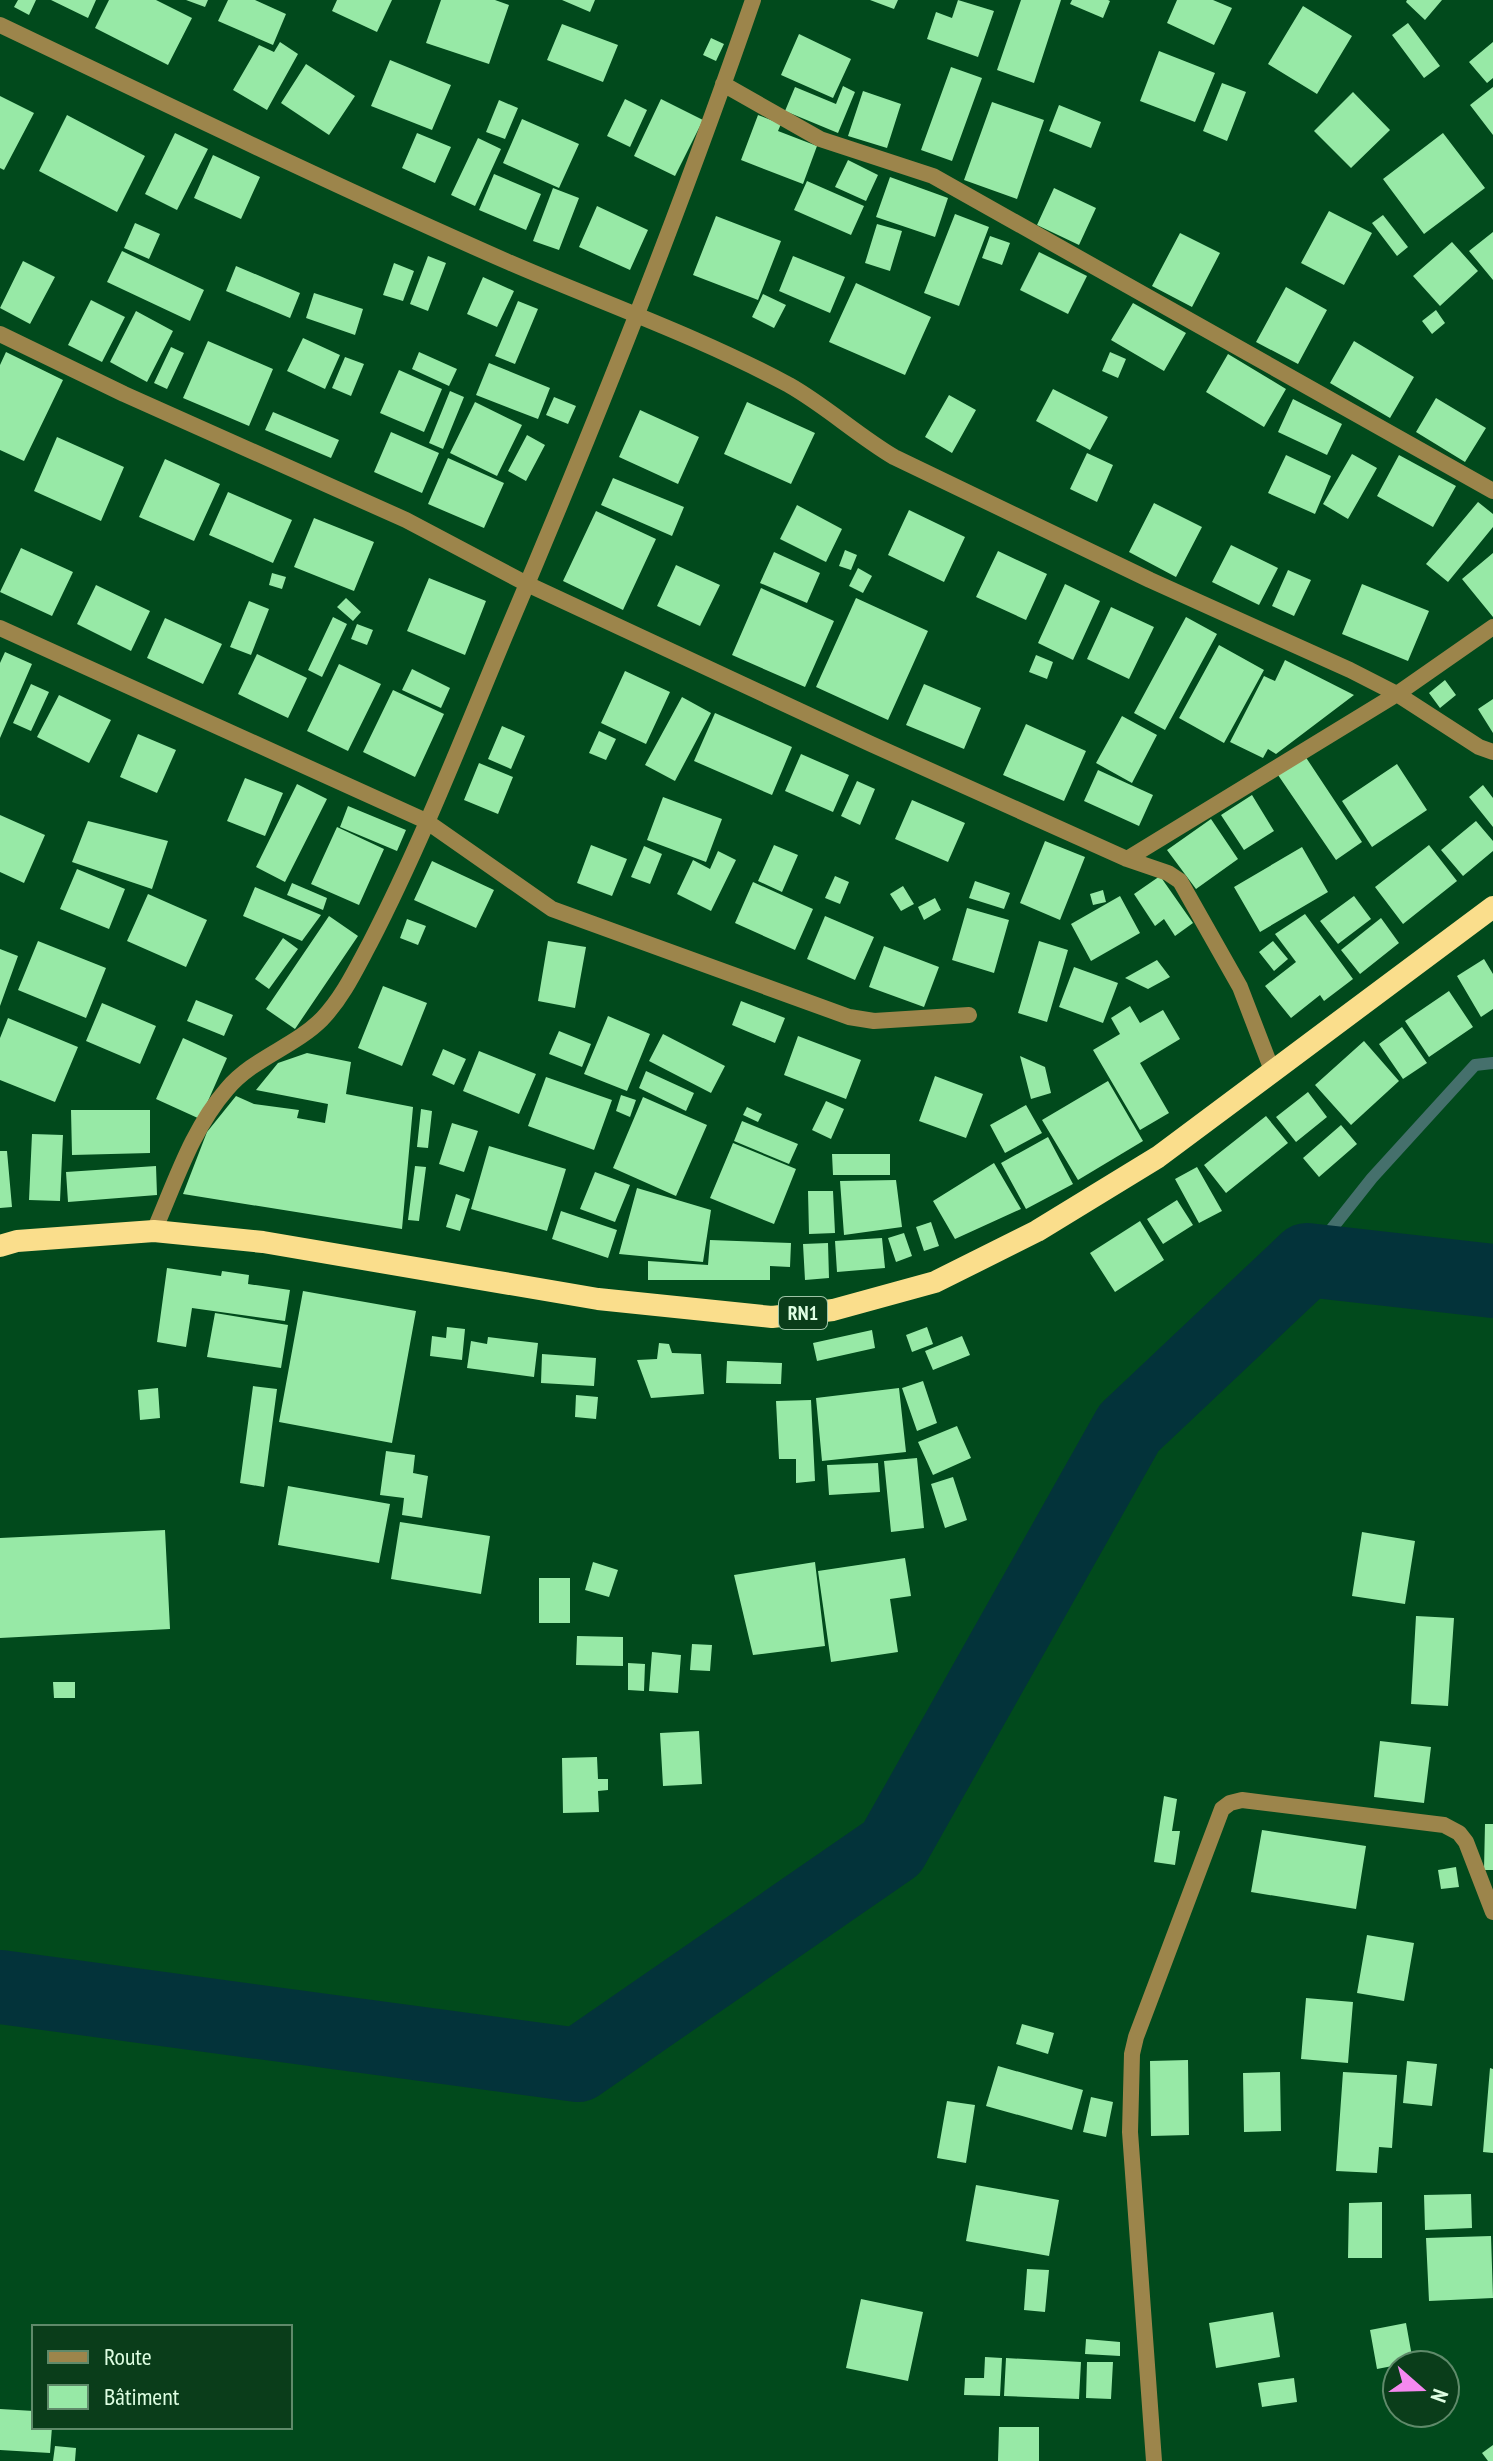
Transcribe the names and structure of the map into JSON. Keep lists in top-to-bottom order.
{
  "streets": {
    "highway": ["RN1"]
  },
  "legend": ["Route", "Bâtiment"],
  "north": "right"
}
